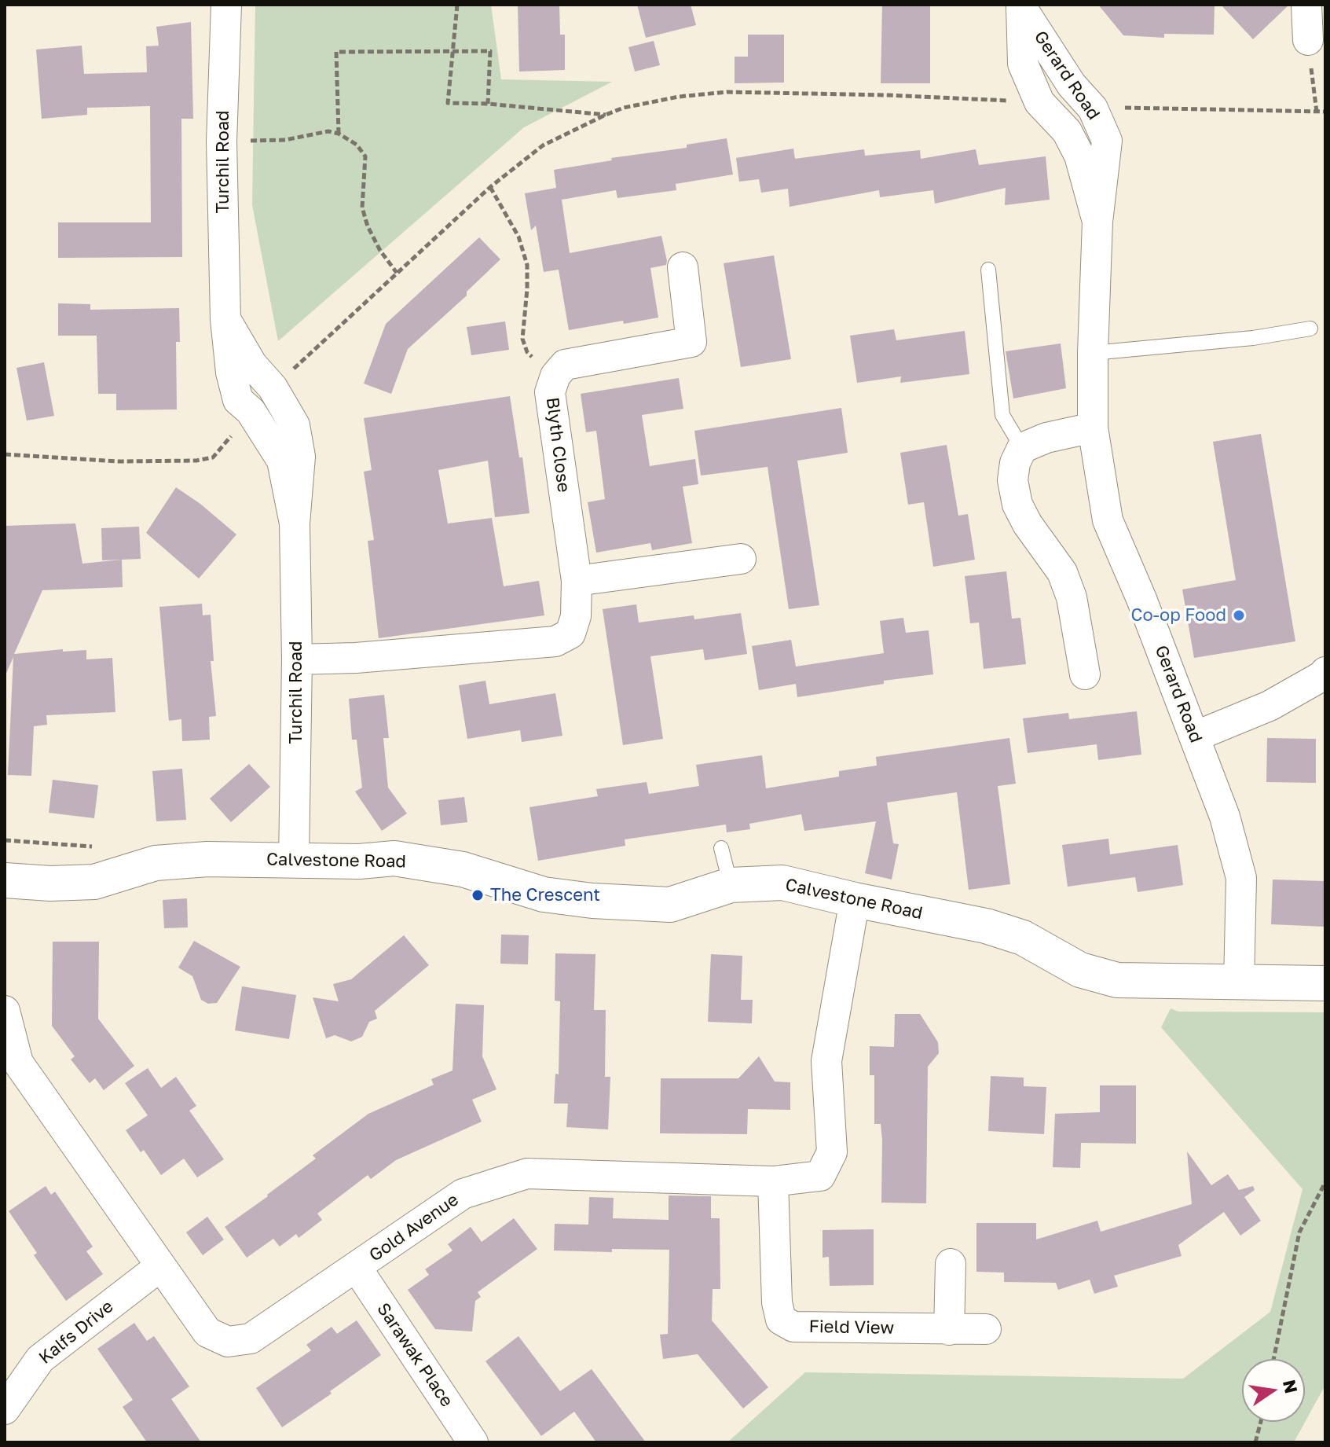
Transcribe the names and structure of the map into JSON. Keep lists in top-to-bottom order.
{
  "streets": {
    "street": [
      "Gerard Road",
      "Turchil Road",
      "Blyth Close",
      "Calvestone Road",
      "Gold Avenue",
      "Field View",
      "Kalfs Drive",
      "Sarawak Place"
    ]
  },
  "crossings": [
    ["Gerard Road", "Calvestone Road"],
    ["Turchil Road", "Blyth Close"],
    ["Turchil Road", "Calvestone Road"],
    ["Calvestone Road", "Gold Avenue"],
    ["Gold Avenue", "Field View"],
    ["Gold Avenue", "Kalfs Drive"],
    ["Gold Avenue", "Sarawak Place"]
  ],
  "places": ["Co-op Food", "The Crescent"],
  "north": "right"
}
